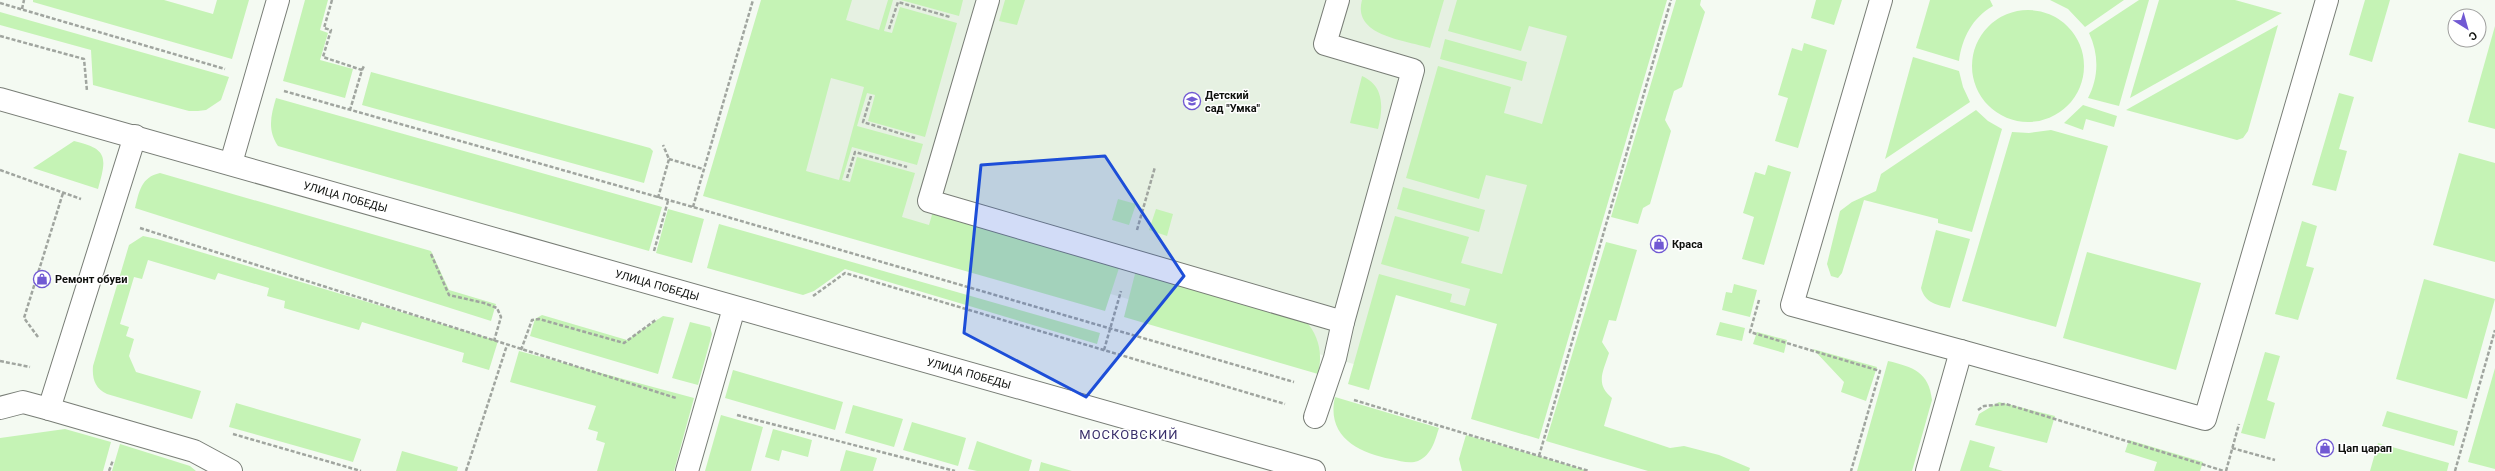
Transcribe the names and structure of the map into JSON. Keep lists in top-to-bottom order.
{
  "streets": {
    "street": ["УЛИЦА ПОБЕДЫ"]
  },
  "districts": ["МОСКОВСКИЙ"],
  "places": {
    "school or university": ["Детский сад \"Умка\""],
    "shop": ["Краса", "Ремонт обуви", "Цап царап"]
  },
  "north": "bottom right"
}
